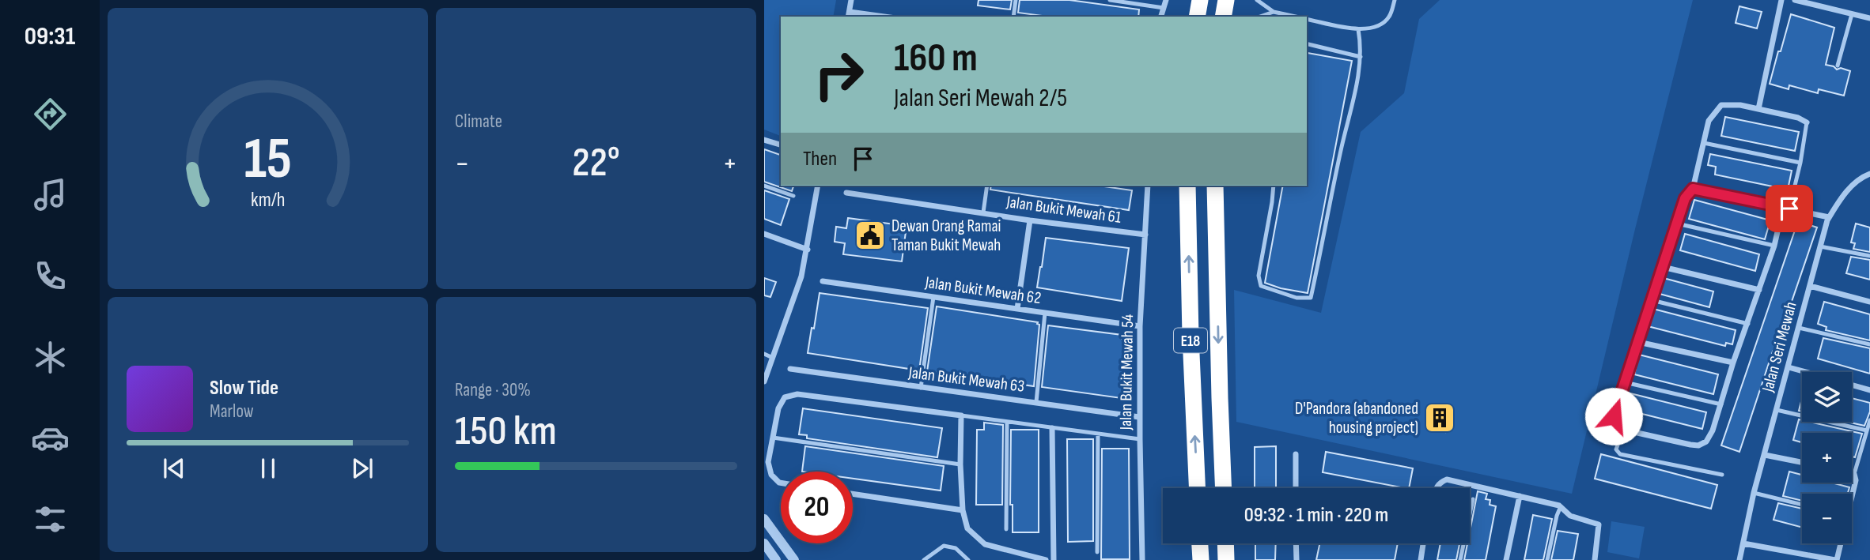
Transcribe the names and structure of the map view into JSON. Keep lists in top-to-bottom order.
{
  "streets": {
    "highway": ["E18"],
    "street": [
      "Jalan Bukit Mewah 61",
      "Jalan Bukit Mewah 62",
      "Jalan Seri Mewah",
      "Jalan Bukit Mewah 54",
      "Jalan Bukit Mewah 63"
    ]
  },
  "crossings": [
    ["Jalan Bukit Mewah 61", "Jalan Bukit Mewah 54"],
    ["Jalan Bukit Mewah 62", "Jalan Bukit Mewah 54"],
    ["Jalan Bukit Mewah 54", "Jalan Bukit Mewah 63"]
  ],
  "places": {
    "public building": ["Dewan Orang Ramai Taman Bukit Mewah"],
    "building": ["D'Pandora (abandoned housing project)"]
  },
  "page": {
    "tabs": "09:31",
    "tile": [
      "Climate",
      ["Range · 30%", "150 km"]
    ],
    "turn": ["160 m", "Jalan Seri Mewah 2/5"],
    "then": "Then",
    "heat": ["−", "22°", "+"],
    "song": ["Slow Tide", "Marlow"],
    "map_buttons": ["+", "−"],
    "limit": "20",
    "trip": "09:32 · 1 min · 220 m",
    "gauge": ["15", "km/h"]
  }
}
